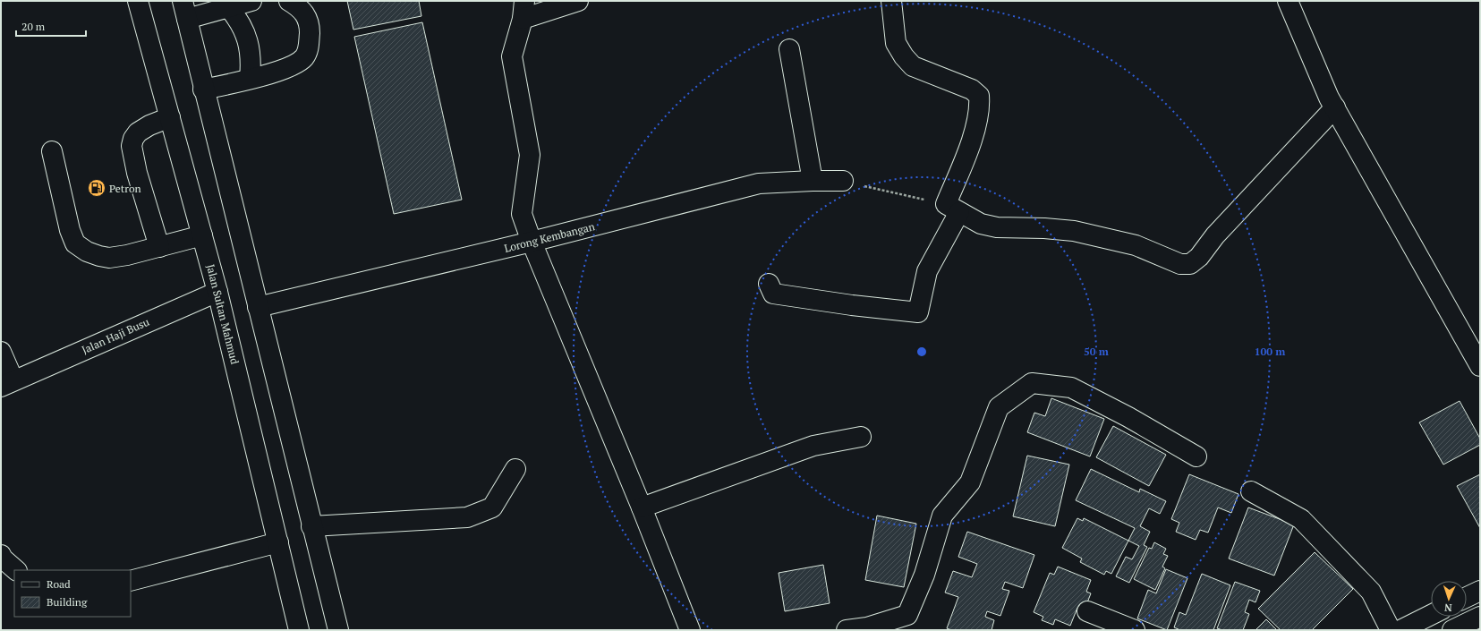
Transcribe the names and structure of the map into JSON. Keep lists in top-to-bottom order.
{
  "streets": {
    "main road": ["Lorong Kembangan", "Jalan Sultan Mahmud", "Jalan Haji Busu"]
  },
  "crossings": [
    ["Jalan Sultan Mahmud", "Jalan Haji Busu"]
  ],
  "places": {
    "fuel station": ["Petron"]
  },
  "legend": ["Road", "Building"],
  "scale_bar": "20 m",
  "north": "bottom",
  "rings": ["50 m", "100 m"]
}
